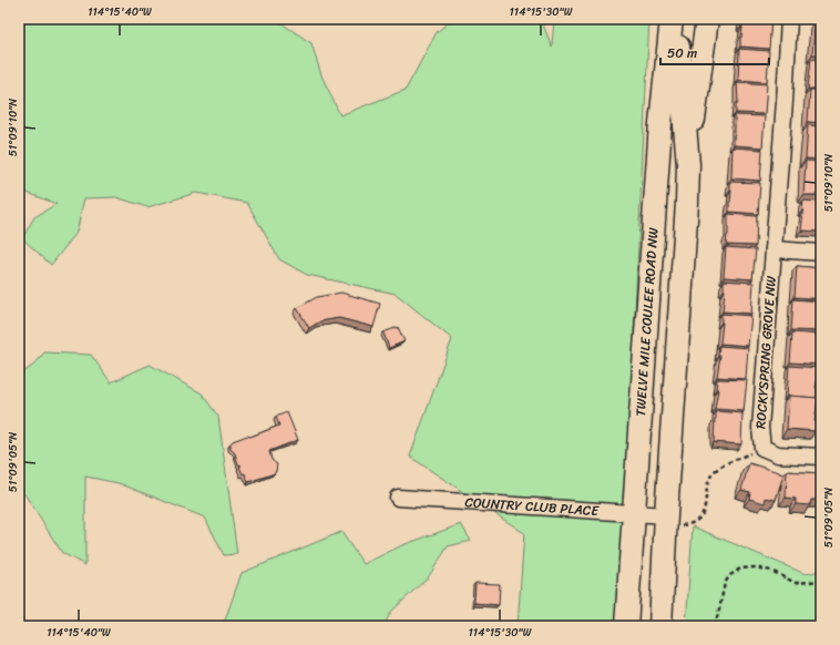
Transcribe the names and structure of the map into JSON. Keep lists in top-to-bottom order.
{
  "streets": {
    "main road": ["TWELVE MILE COULEE ROAD NW"],
    "street": ["ROCKYSPRING GROVE NW", "COUNTRY CLUB PLACE"]
  },
  "crossings": [
    ["TWELVE MILE COULEE ROAD NW", "COUNTRY CLUB PLACE"]
  ],
  "scale_bar": "50 m",
  "coordinates": [
    "114°15'40\"W",
    "114°15'30\"W",
    "51°09'10\"N",
    "51°09'05\"N"
  ]
}
